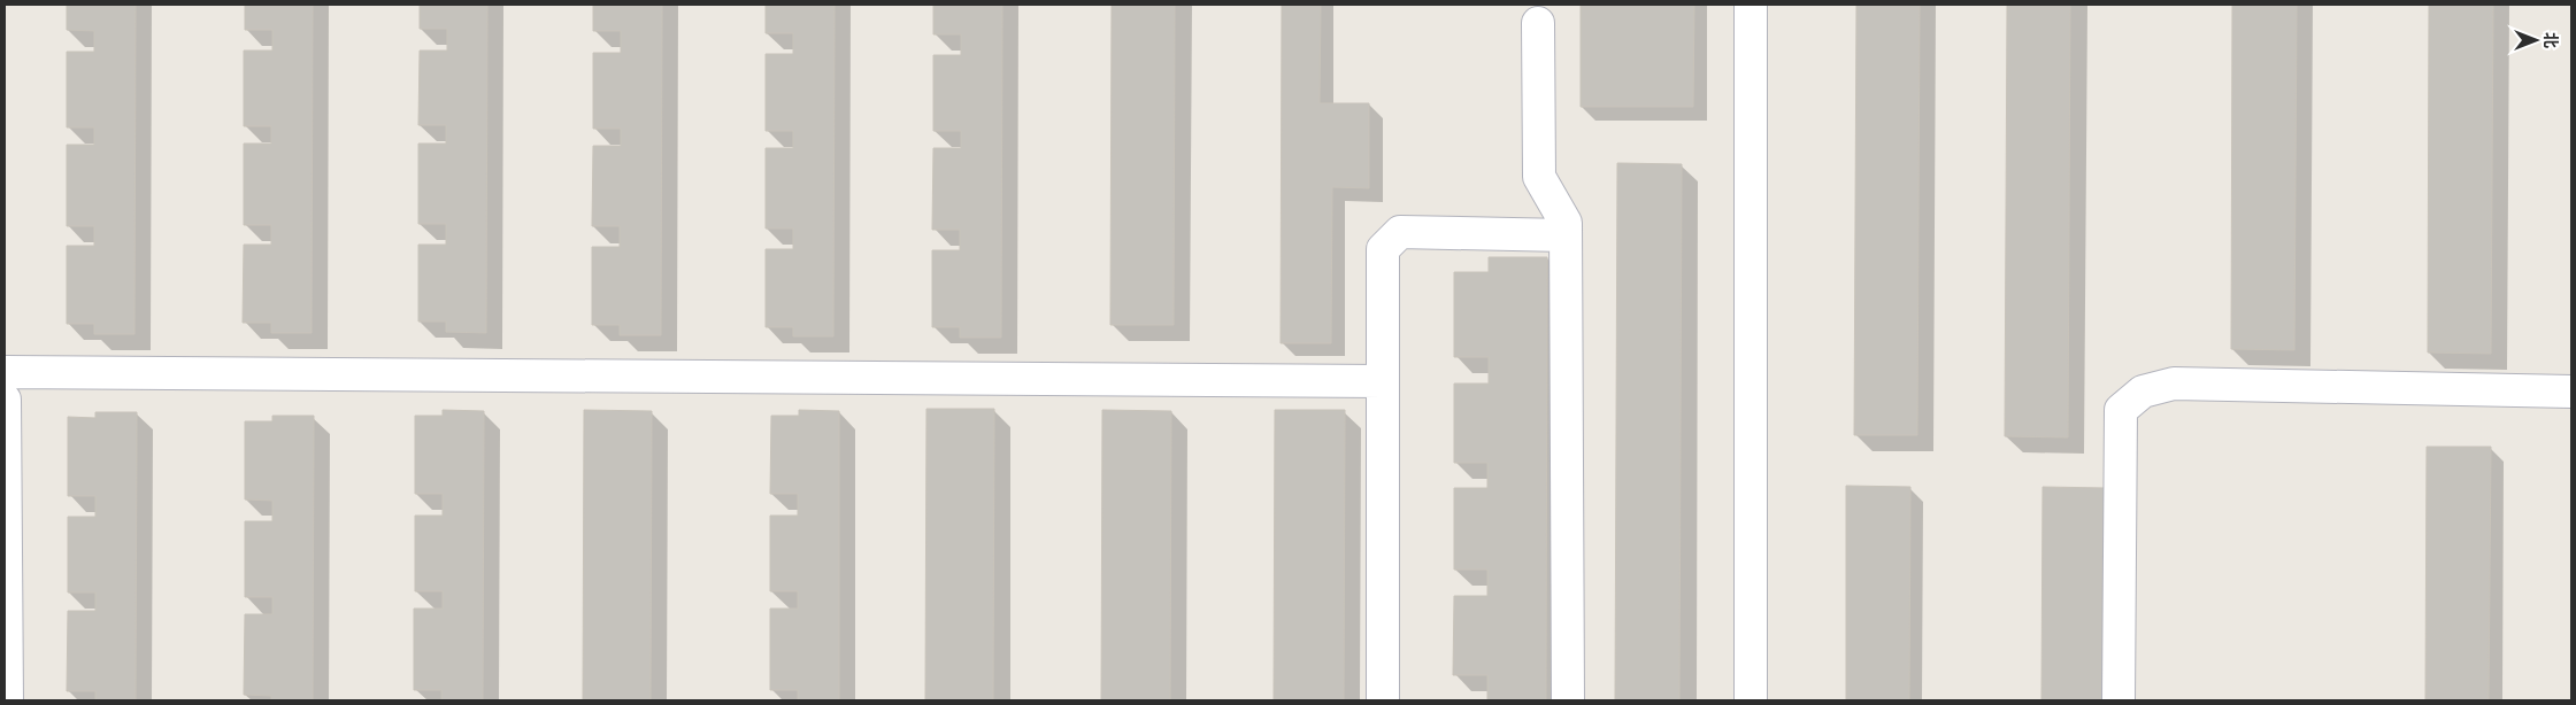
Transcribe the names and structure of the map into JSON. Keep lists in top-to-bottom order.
{
  "north": "right"
}
